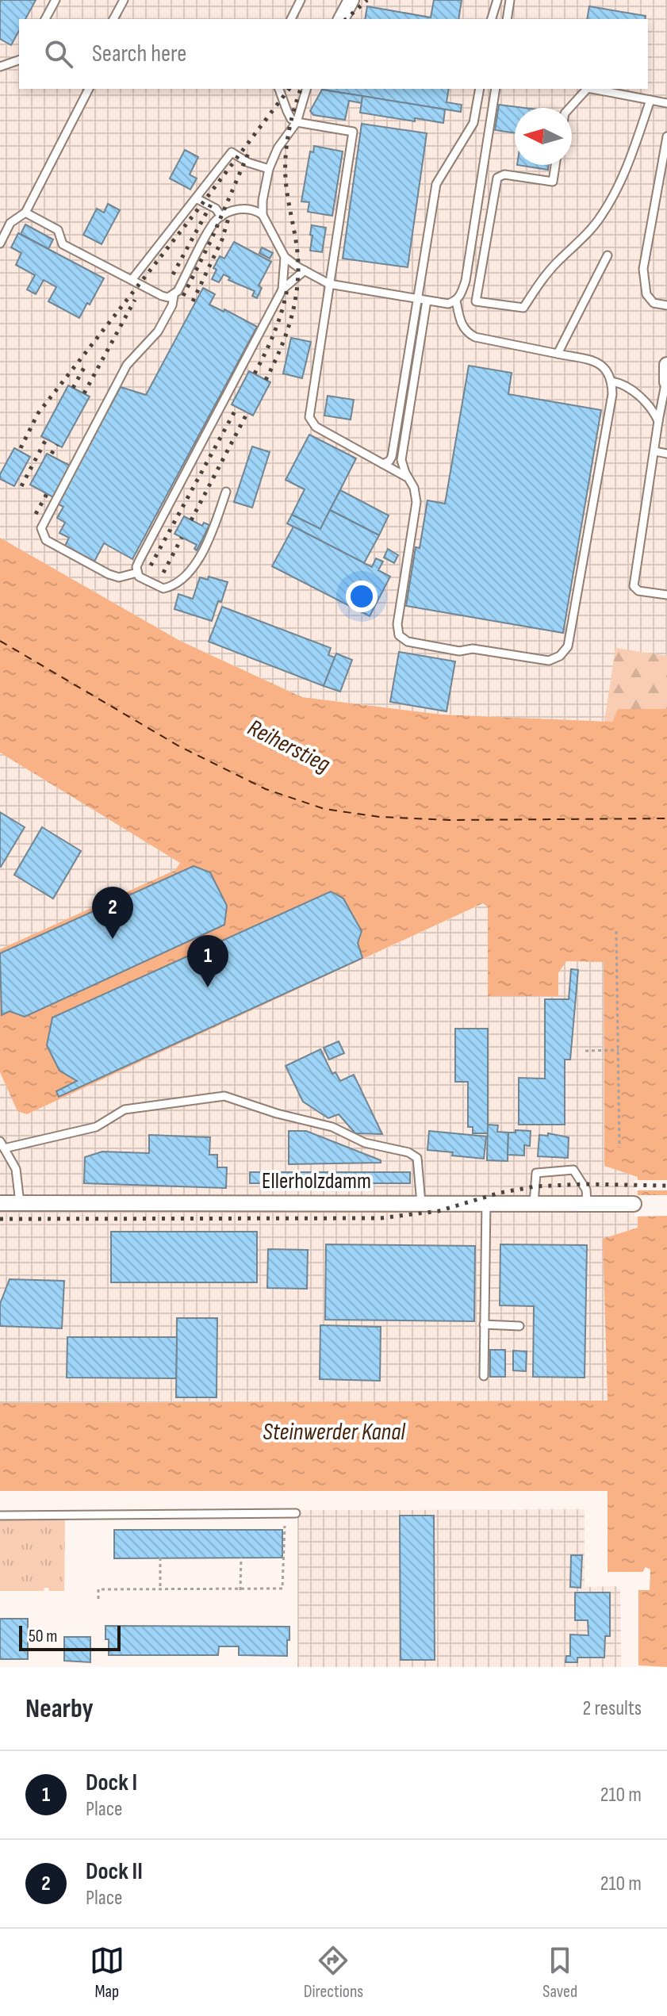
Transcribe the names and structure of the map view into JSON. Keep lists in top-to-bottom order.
{
  "streets": {
    "street": ["Ellerholzdamm"]
  },
  "water": ["Reiherstieg", "Steinwerder Kanal"],
  "scale_bar": "50 m",
  "north": "left",
  "page": {
    "search": "Search here",
    "pins": ["2", "1"],
    "scale": "50 m",
    "heading": ["Nearby", "2 results"],
    "list": [
      {
        "mark": "1",
        "name": "Dock I",
        "note": "Place",
        "value": "210 m"
      },
      {
        "mark": "2",
        "name": "Dock II",
        "note": "Place",
        "value": "210 m"
      }
    ],
    "nav": ["Map", "Directions", "Saved"]
  }
}
